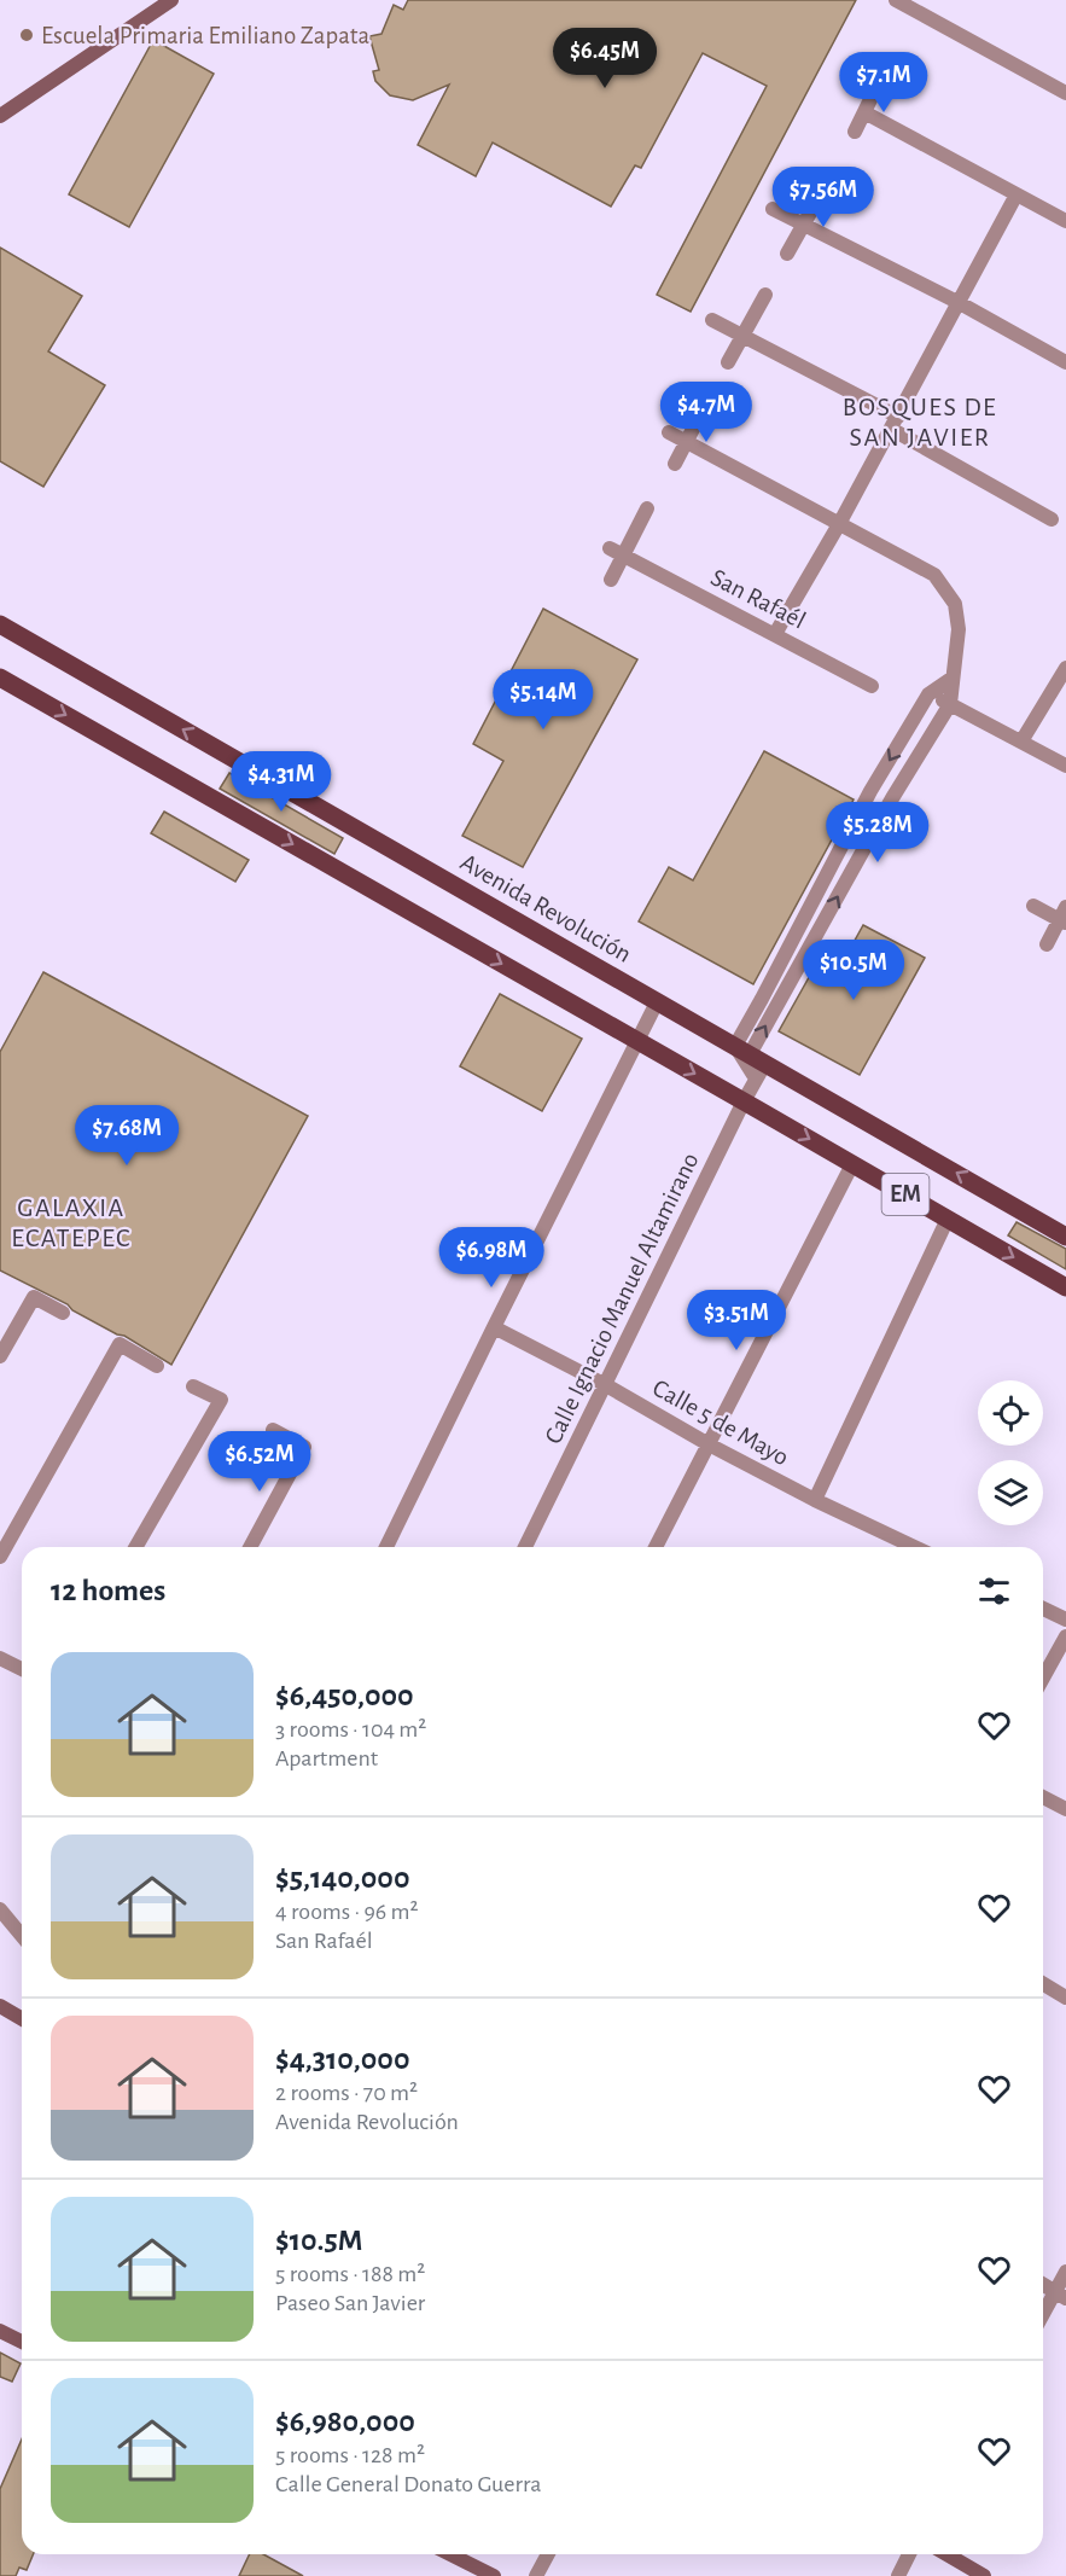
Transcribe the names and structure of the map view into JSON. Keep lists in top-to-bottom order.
{
  "streets": {
    "main road": ["Avenida Revolución", "EM"],
    "street": ["San Rafaél", "Calle Ignacio Manuel Altamirano", "Calle 5 de Mayo"]
  },
  "crossings": [
    ["Avenida Revolución", "Calle Ignacio Manuel Altamirano"],
    ["EM", "Calle Ignacio Manuel Altamirano"],
    ["Calle Ignacio Manuel Altamirano", "Calle 5 de Mayo"]
  ],
  "districts": ["BOSQUES DE SAN JAVIER", "GALAXIA ECATEPEC"],
  "places": ["Escuela Primaria Emiliano Zapata"],
  "page": {
    "price": [
      "$6.45M",
      "$7.1M",
      "$7.56M",
      "$4.7M",
      "$5.14M",
      "$4.31M",
      "$5.28M",
      "$10.5M",
      "$7.68M",
      "$6.98M",
      "$3.51M",
      "$6.52M"
    ],
    "heading": "12 homes",
    "list": [
      {
        "name": "$6,450,000",
        "note": "3 rooms · 104 m² · Apartment"
      },
      {
        "name": "$5,140,000",
        "note": "4 rooms · 96 m² · San Rafaél"
      },
      {
        "name": "$4,310,000",
        "note": "2 rooms · 70 m² · Avenida Revolución"
      },
      {
        "name": "$10.5M",
        "note": "5 rooms · 188 m² · Paseo San Javier"
      },
      {
        "name": "$6,980,000",
        "note": "5 rooms · 128 m² · Calle General Donato Guerra"
      }
    ]
  }
}
